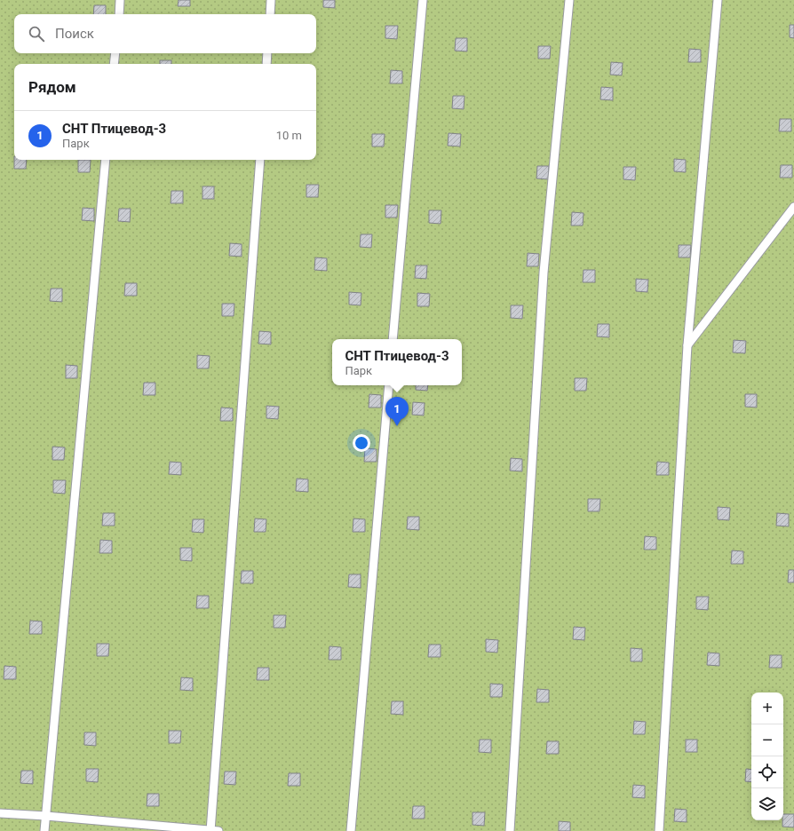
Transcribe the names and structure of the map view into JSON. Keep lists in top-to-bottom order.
{
  "page": {
    "search": "Поиск",
    "heading": "Рядом",
    "list": [
      {
        "mark": "1",
        "name": "СНТ Птицевод-3",
        "note": "Парк",
        "value": "10 m"
      }
    ],
    "popup": ["СНТ Птицевод-3", "Парк"],
    "pins": "1",
    "map_buttons": ["+", "−"]
  }
}
